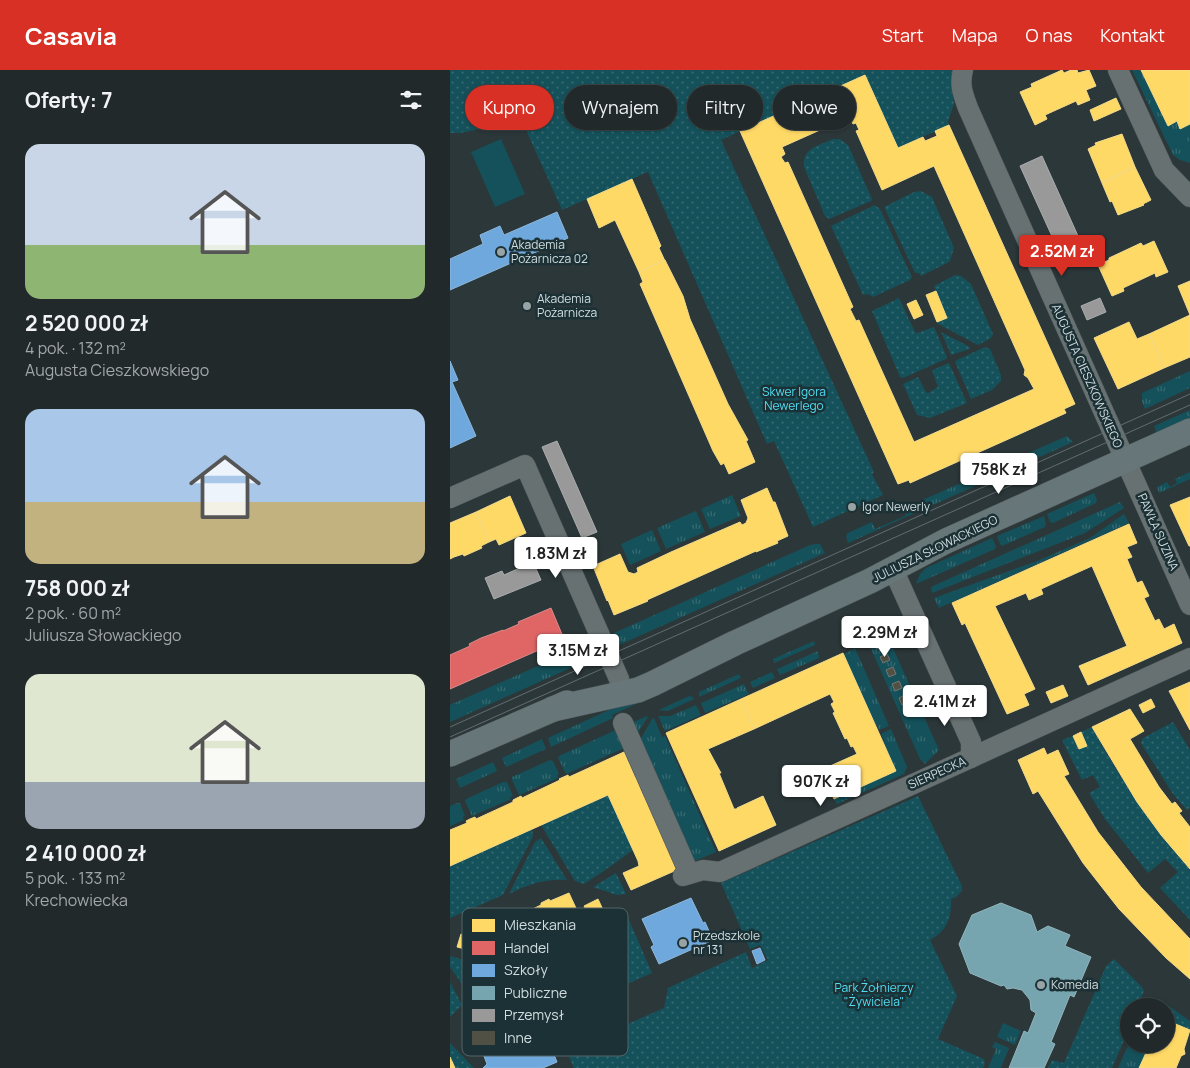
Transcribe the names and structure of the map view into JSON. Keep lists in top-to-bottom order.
{
  "streets": {
    "main road": ["JULIUSZA SŁOWACKIEGO"],
    "street": ["AUGUSTA CIESZKOWSKIEGO", "PAWŁA SUZINA", "SIERPECKA"]
  },
  "crossings": [
    ["AUGUSTA CIESZKOWSKIEGO", "PAWŁA SUZINA"],
    ["AUGUSTA CIESZKOWSKIEGO", "JULIUSZA SŁOWACKIEGO"],
    ["PAWŁA SUZINA", "JULIUSZA SŁOWACKIEGO"]
  ],
  "parks": ["Skwer Igora Newerlego", "Park Żołnierzy \"Żywiciela\""],
  "places": [
    "Akademia Pożarnicza 02",
    "Akademia Pożarnicza",
    "Igor Newerly",
    "Przedszkole nr 131",
    "Komedia"
  ],
  "legend": [
    "Mieszkania",
    "Handel",
    "Szkoły",
    "Publiczne",
    "Przemysł",
    "Inne"
  ],
  "page": {
    "header": "Casavia",
    "nav": [
      "Start",
      "Mapa",
      "O nas",
      "Kontakt"
    ],
    "heading": "Oferty: 7",
    "chip": [
      "Kupno",
      "Wynajem",
      "Filtry",
      "Nowe"
    ],
    "list": [
      {
        "name": "2 520 000 zł",
        "note": "4 pok. · 132 m² · Augusta Cieszkowskiego"
      },
      {
        "name": "758 000 zł",
        "note": "2 pok. · 60 m² · Juliusza Słowackiego"
      },
      {
        "name": "2 410 000 zł",
        "note": "5 pok. · 133 m² · Krechowiecka"
      }
    ],
    "price": [
      "2.52M zł",
      "758K zł",
      "1.83M zł",
      "2.29M zł",
      "3.15M zł",
      "2.41M zł",
      "907K zł"
    ]
  }
}
